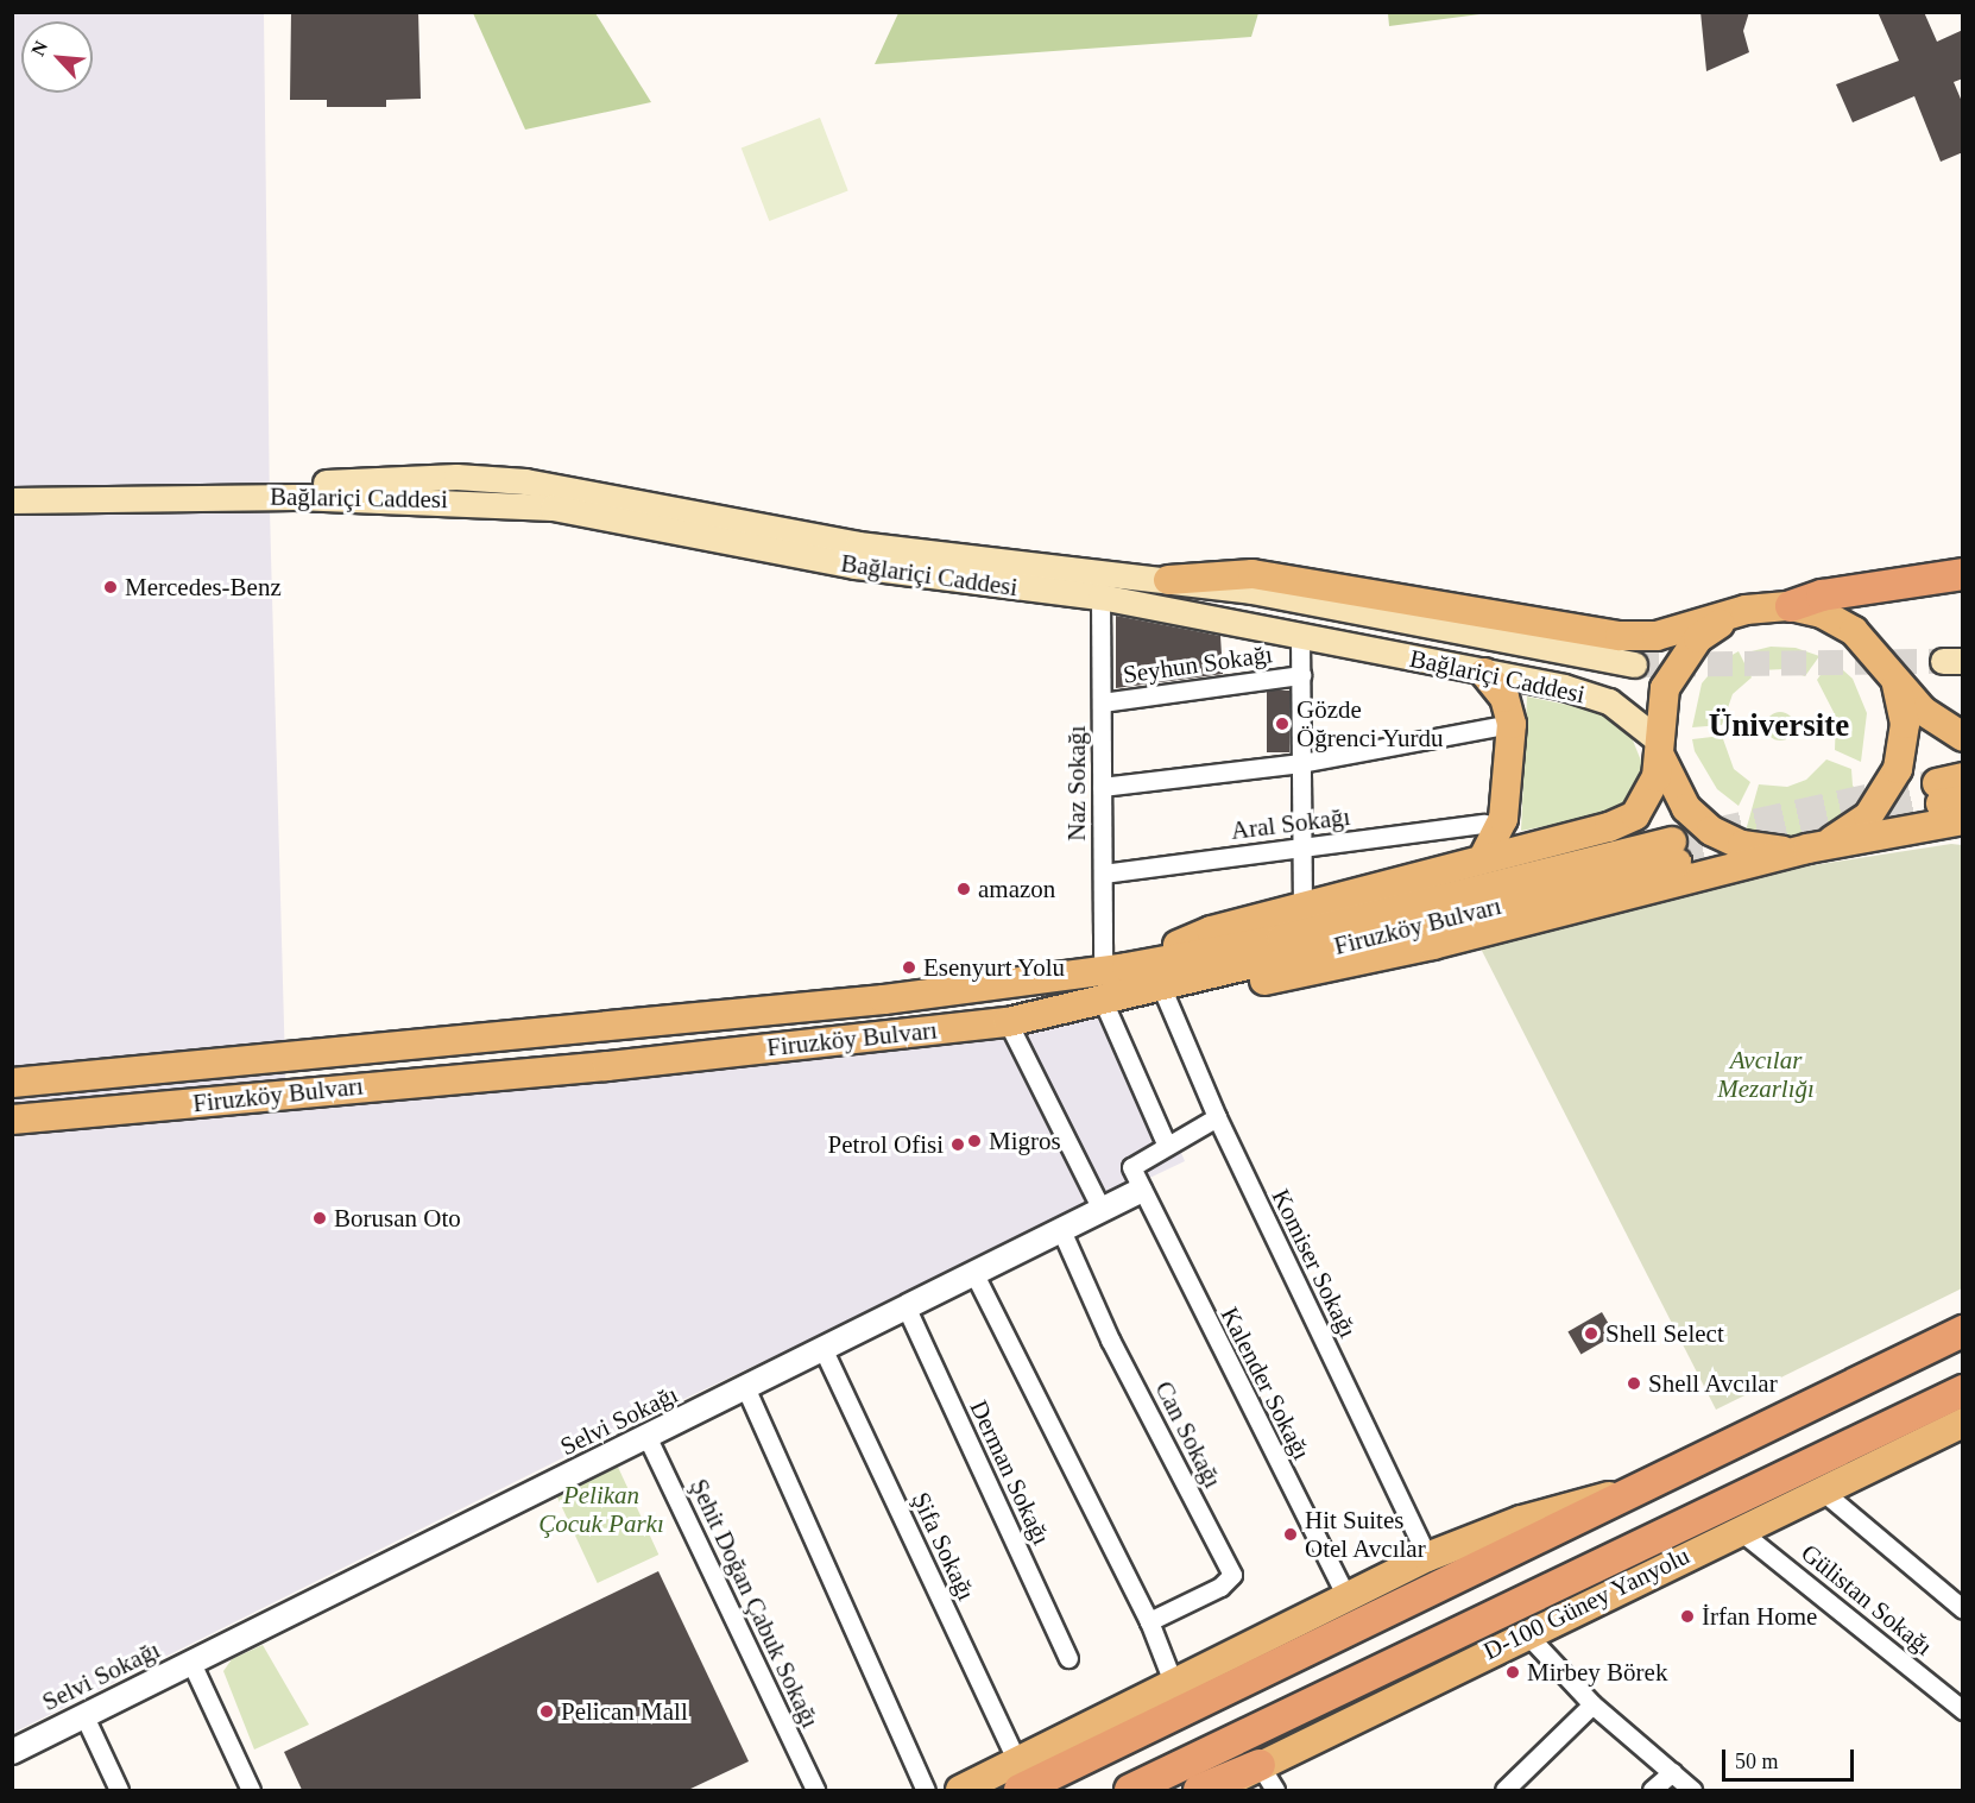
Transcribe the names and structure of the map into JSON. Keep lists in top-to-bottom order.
{
  "streets": {
    "main road": ["Bağlariçi Caddesi", "Firuzköy Bulvarı", "D-100 Güney Yanyolu"],
    "street": [
      "Seyhun Sokağı",
      "Naz Sokağı",
      "Aral Sokağı",
      "Komiser Sokağı",
      "Kalender Sokağı",
      "Selvi Sokağı",
      "Can Sokağı",
      "Derman Sokağı",
      "Şifa Sokağı",
      "Gülistan Sokağı",
      "Şehit Doğan Çabuk Sokağı"
    ]
  },
  "crossings": [
    ["Bağlariçi Caddesi", "Naz Sokağı"],
    ["Seyhun Sokağı", "Naz Sokağı"],
    ["Naz Sokağı", "Aral Sokağı"],
    ["Naz Sokağı", "Firuzköy Bulvarı"],
    ["Firuzköy Bulvarı", "Komiser Sokağı"],
    ["Kalender Sokağı", "Selvi Sokağı"],
    ["Selvi Sokağı", "Can Sokağı"],
    ["Selvi Sokağı", "Derman Sokağı"],
    ["Selvi Sokağı", "Şifa Sokağı"],
    ["Selvi Sokağı", "Şehit Doğan Çabuk Sokağı"],
    ["Gülistan Sokağı", "D-100 Güney Yanyolu"]
  ],
  "districts": ["Üniversite"],
  "parks": ["Avcılar Mezarlığı", "Pelikan Çocuk Parkı"],
  "places": [
    "Mercedes-Benz",
    "Gözde Öğrenci Yurdu",
    "amazon",
    "Esenyurt Yolu",
    "Migros",
    "Petrol Ofisi",
    "Borusan Oto",
    "Shell Select",
    "Shell Avcılar",
    "Hit Suites Otel Avcılar",
    "İrfan Home",
    "Mirbey Börek",
    "Pelican Mall"
  ],
  "scale_bar": "50 m",
  "north": "top left"
}
